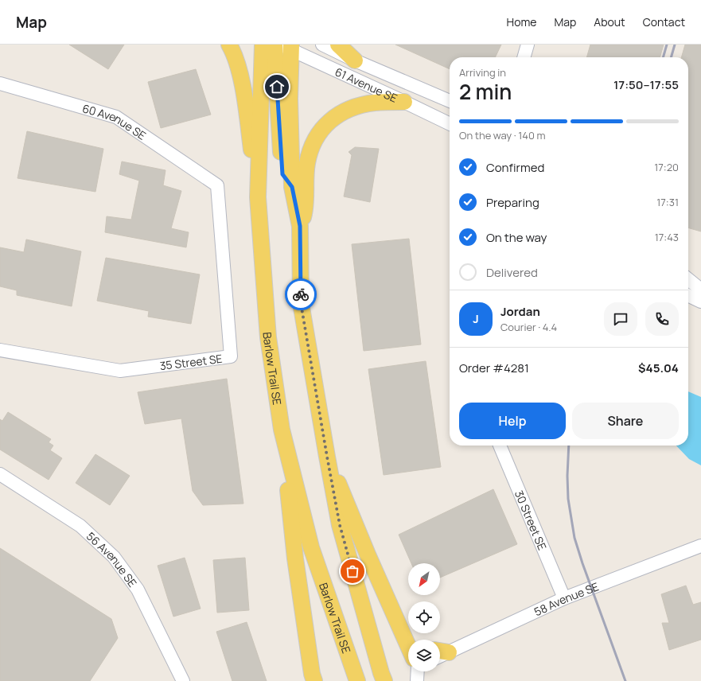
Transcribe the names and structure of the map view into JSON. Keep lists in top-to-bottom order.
{
  "streets": {
    "main road": ["Barlow Trail SE"],
    "street": [
      "61 Avenue SE",
      "60 Avenue SE",
      "35 Street SE",
      "30 Street SE",
      "56 Avenue SE",
      "58 Avenue SE"
    ]
  },
  "crossings": [
    ["60 Avenue SE", "35 Street SE"],
    ["30 Street SE", "58 Avenue SE"]
  ],
  "north": "bottom left",
  "page": {
    "header": "Map",
    "nav": [
      "Home",
      "Map",
      "About",
      "Contact"
    ],
    "heading": ["2 min", "Arriving in", "17:50–17:55"],
    "panel": [
      "Jordan",
      "Courier · 4.4",
      "Order #4281",
      "$45.04"
    ],
    "bar": "On the way · 140 m",
    "list": [
      ["Confirmed", "17:20"],
      ["Preparing", "17:31"],
      ["On the way", "17:43"],
      "Delivered"
    ],
    "round": "J",
    "buttons": ["Help", "Share"]
  }
}
